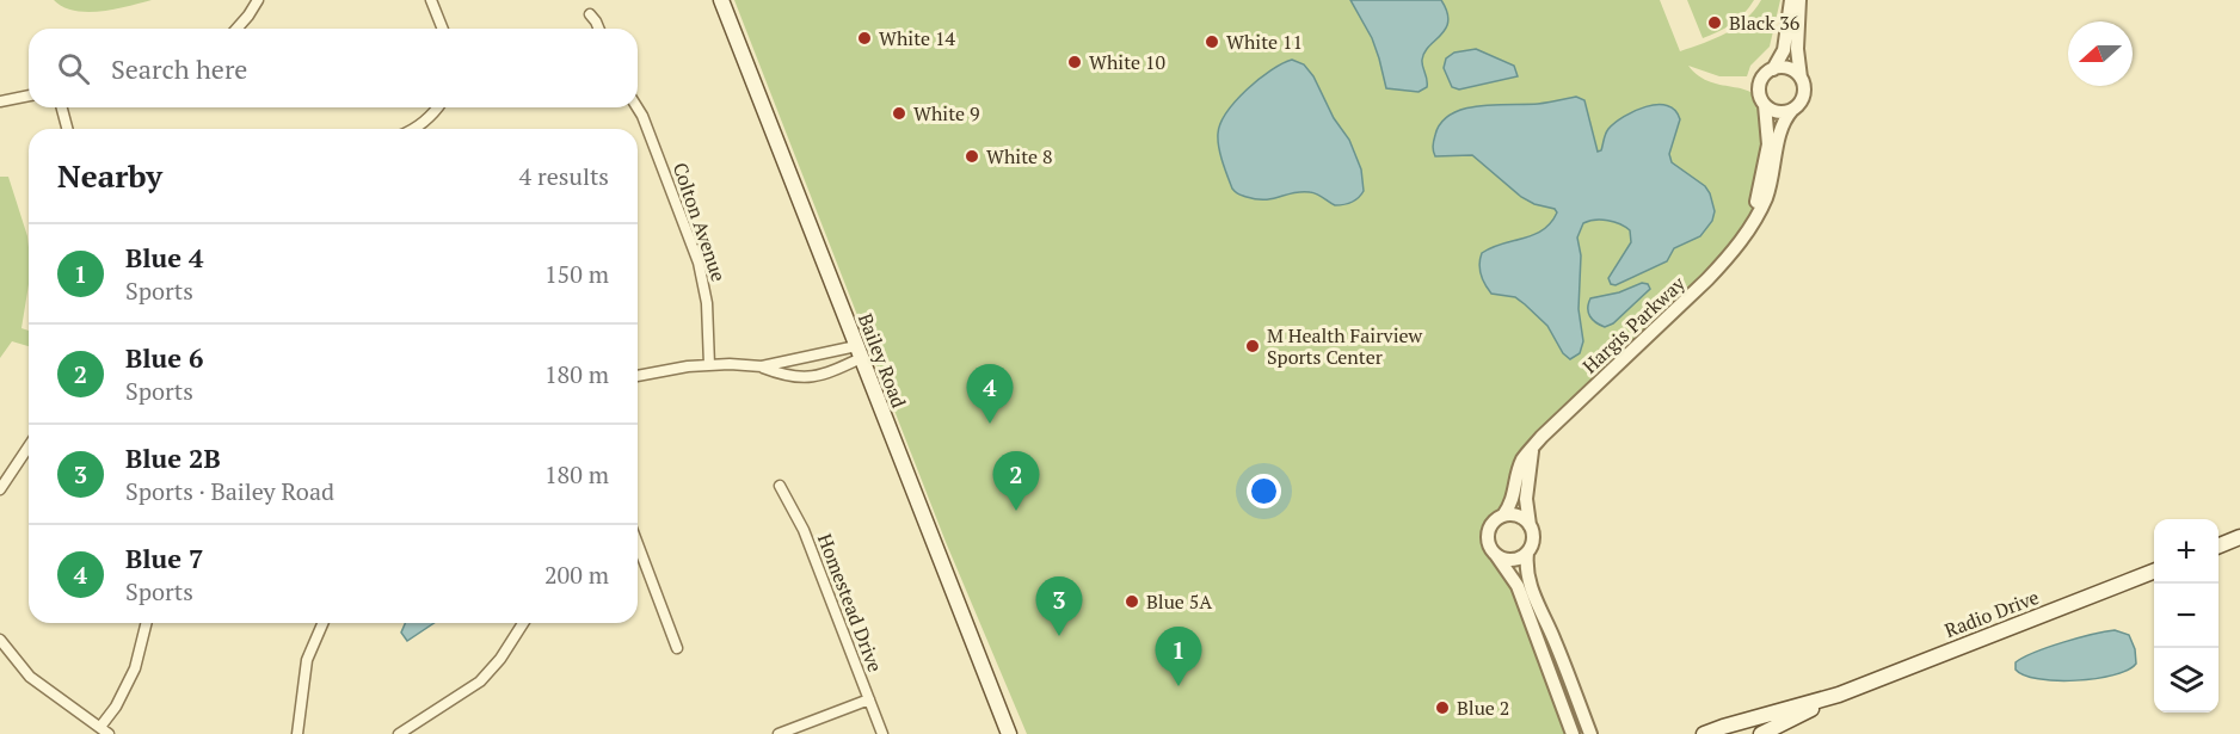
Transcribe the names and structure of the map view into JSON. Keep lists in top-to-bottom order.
{
  "streets": {
    "main road": ["Bailey Road", "Radio Drive"],
    "street": ["Colton Avenue", "Hargis Parkway", "Homestead Drive"]
  },
  "places": [
    "Black 36",
    "White 14",
    "White 11",
    "White 10",
    "White 9",
    "White 8",
    "M Health Fairview Sports Center",
    "Blue 5A",
    "Blue 2"
  ],
  "north": "left",
  "page": {
    "search": "Search here",
    "heading": ["Nearby", "4 results"],
    "list": [
      {
        "mark": "1",
        "name": "Blue 4",
        "note": "Sports",
        "value": "150 m"
      },
      {
        "mark": "2",
        "name": "Blue 6",
        "note": "Sports",
        "value": "180 m"
      },
      {
        "mark": "3",
        "name": "Blue 2B",
        "note": "Sports · Bailey Road",
        "value": "180 m"
      },
      {
        "mark": "4",
        "name": "Blue 7",
        "note": "Sports",
        "value": "200 m"
      }
    ],
    "pins": [
      "4",
      "2",
      "3",
      "1"
    ],
    "map_buttons": ["+", "−"]
  }
}
